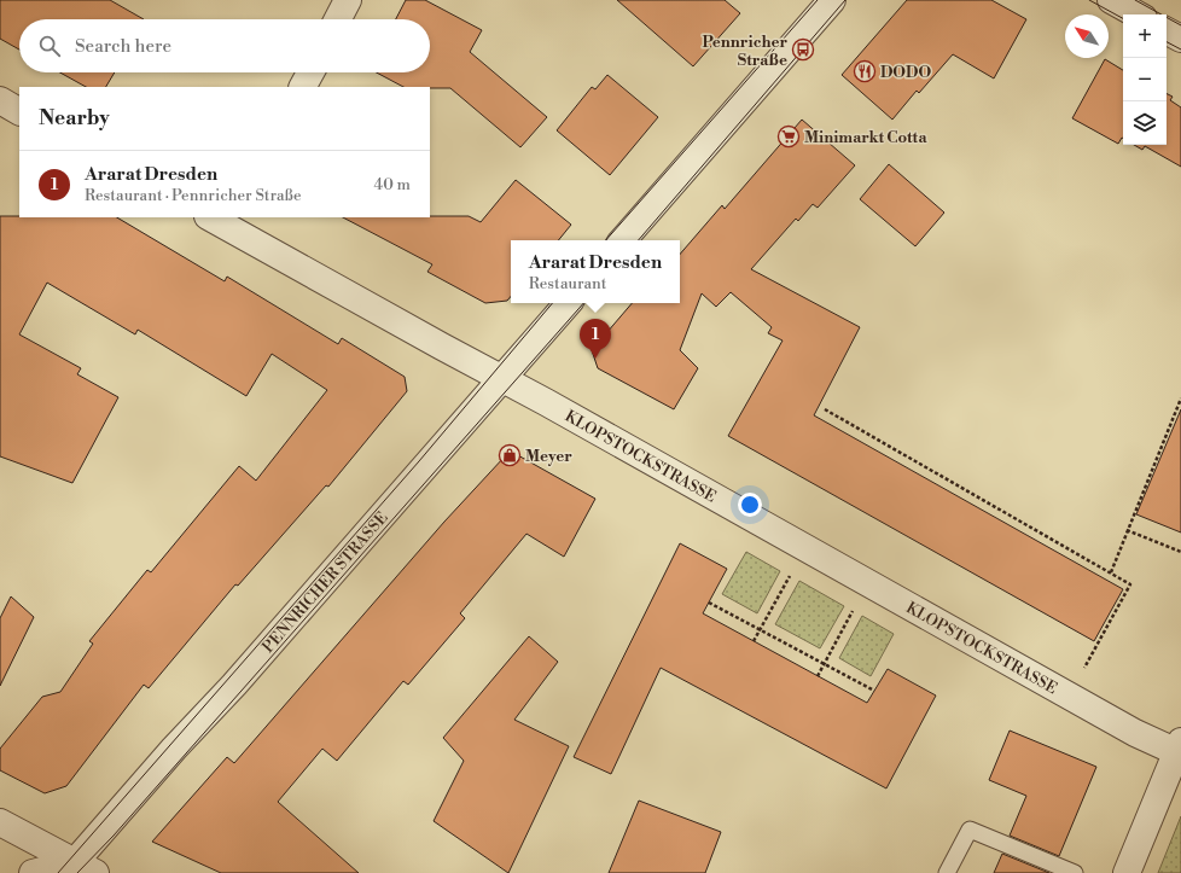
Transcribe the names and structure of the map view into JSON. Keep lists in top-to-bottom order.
{
  "streets": {
    "street": ["KLOPSTOCKSTRASSE", "PENNRICHER STRASSE"]
  },
  "crossings": [
    ["KLOPSTOCKSTRASSE", "PENNRICHER STRASSE"]
  ],
  "places": {
    "bus stop": ["Pennricher Straße"],
    "restaurant": ["DODO"],
    "supermarket": ["Minimarkt Cotta"],
    "shop": ["Meyer"]
  },
  "north": "top left",
  "page": {
    "map_buttons": ["+", "−"],
    "search": "Search here",
    "heading": "Nearby",
    "list": [
      {
        "mark": "1",
        "name": "Ararat Dresden",
        "note": "Restaurant · Pennricher Straße",
        "value": "40 m"
      }
    ],
    "popup": ["Ararat Dresden", "Restaurant"],
    "pins": "1"
  }
}
